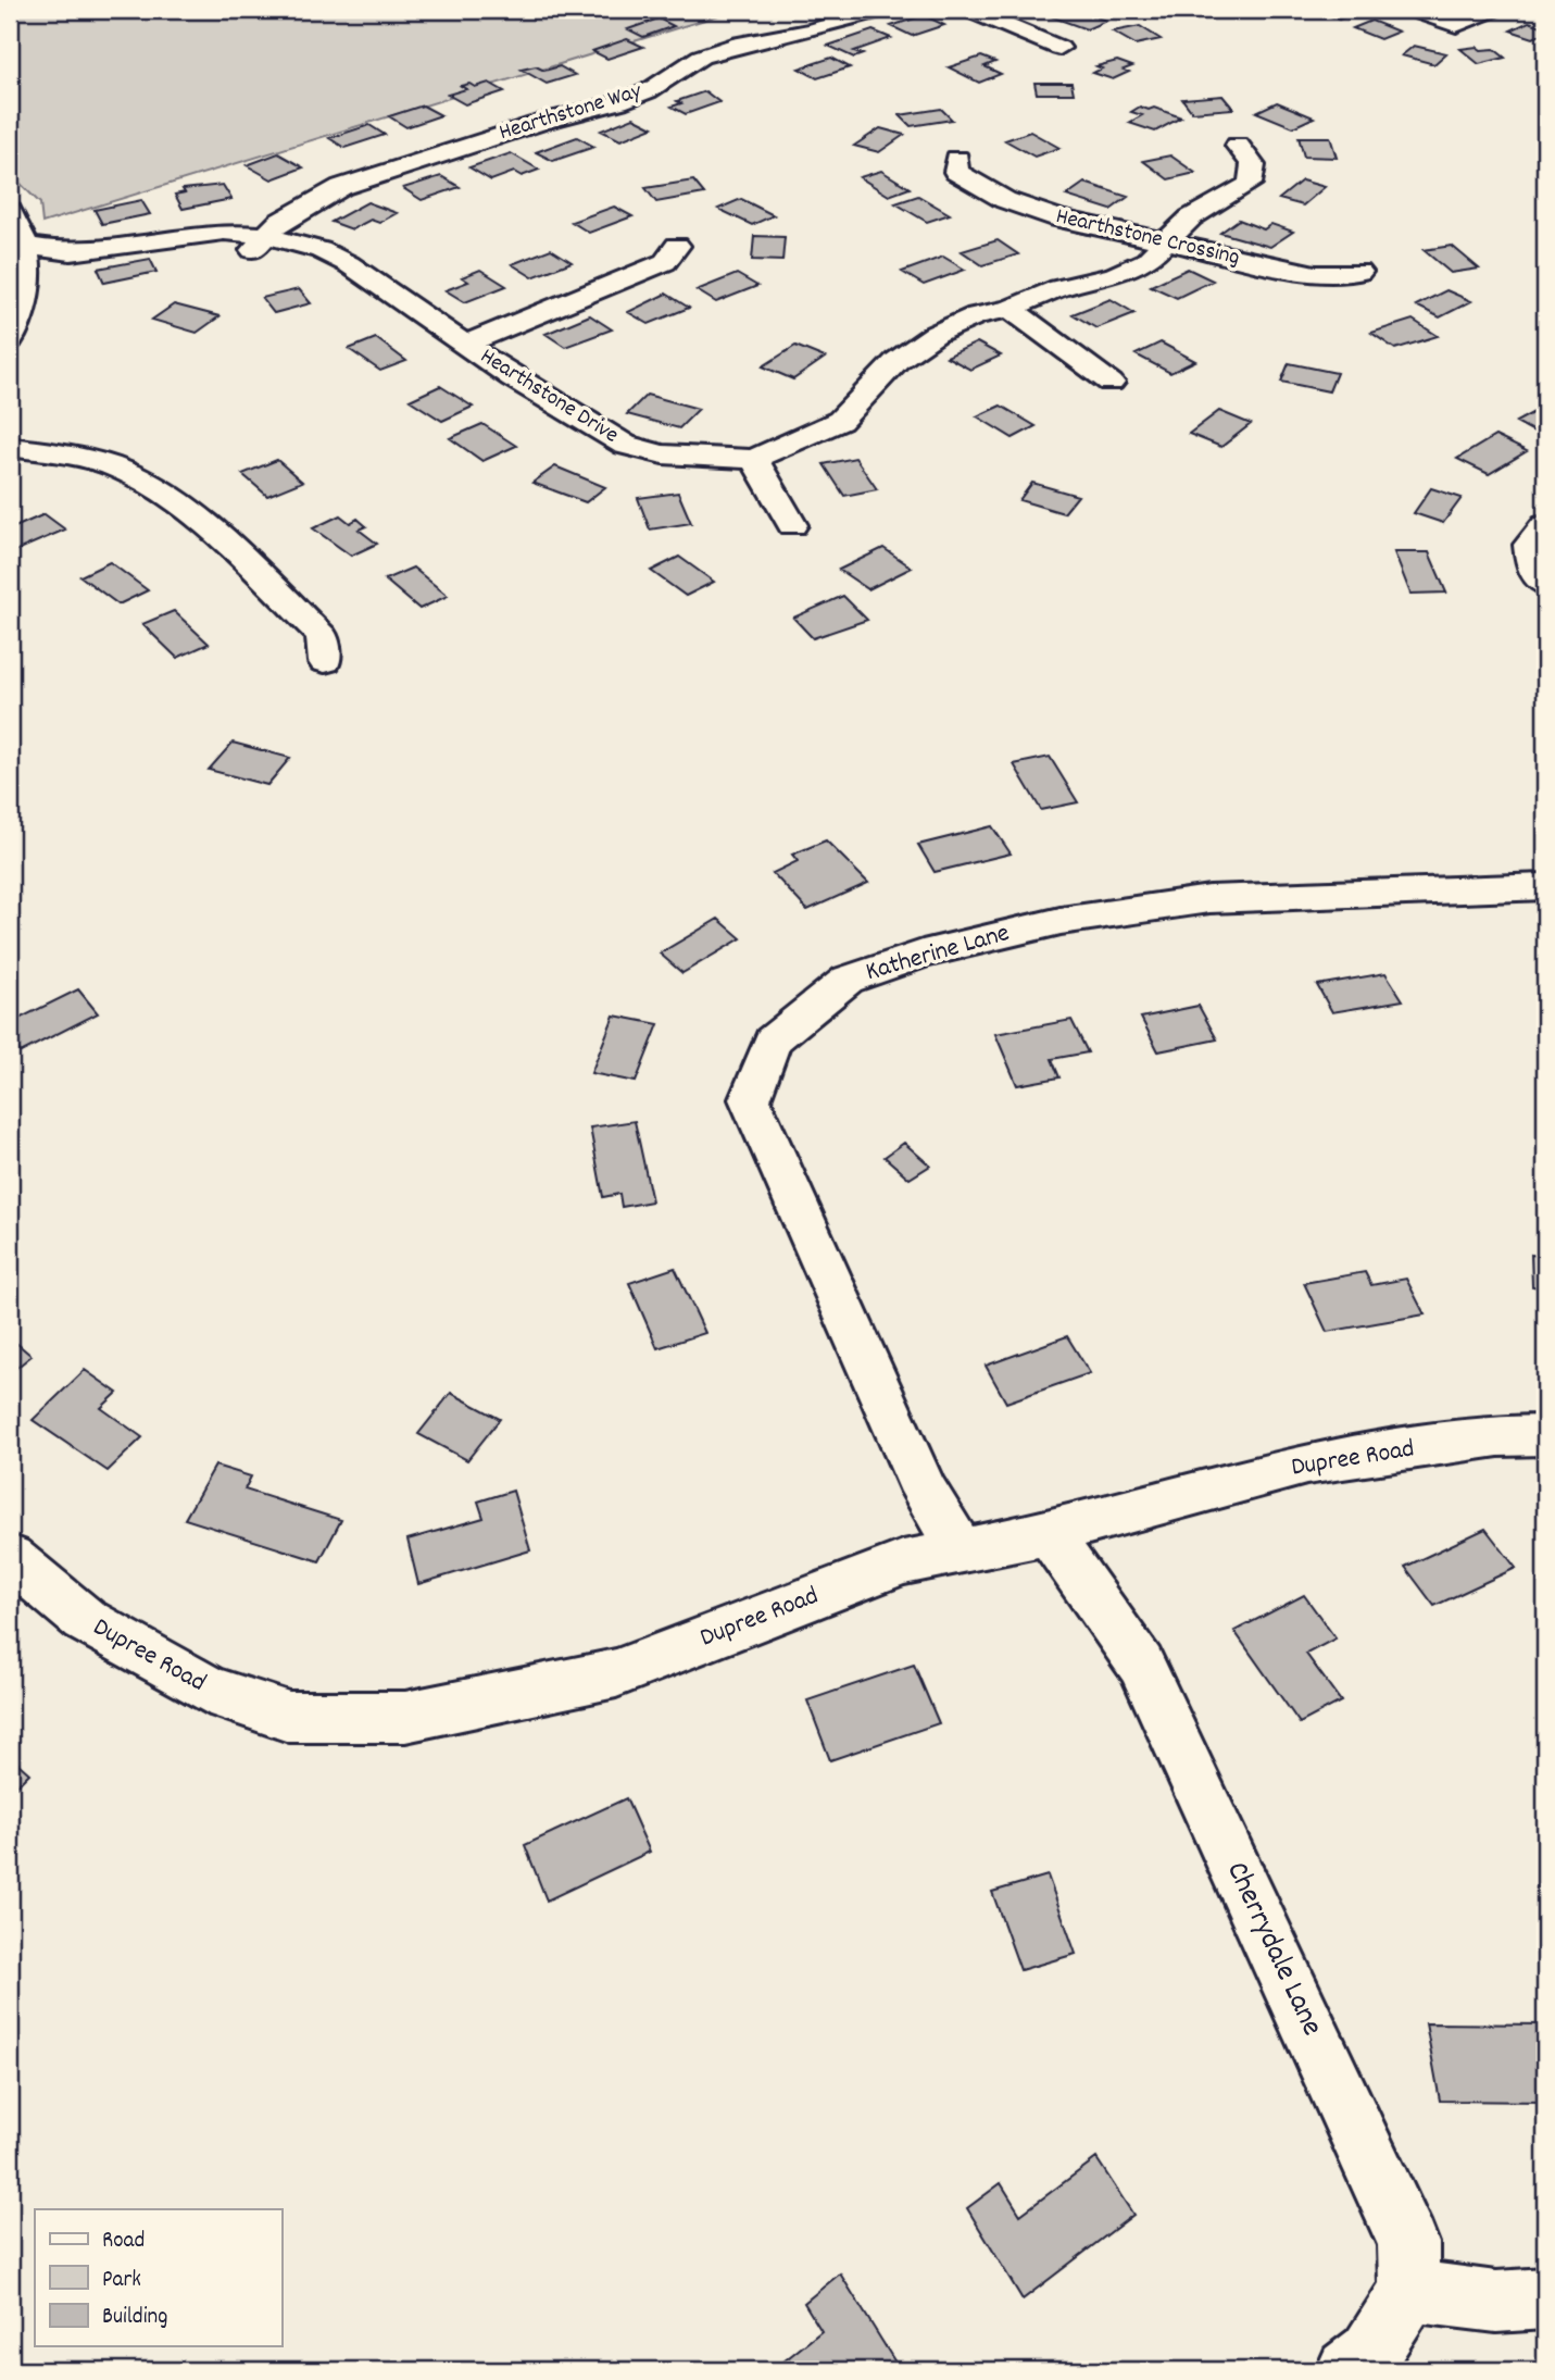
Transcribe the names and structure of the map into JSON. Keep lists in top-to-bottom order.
{
  "streets": {
    "street": [
      "Hearthstone Way",
      "Hearthstone Crossing",
      "Hearthstone Drive",
      "Katherine Lane",
      "Dupree Road",
      "Cherrydale Lane"
    ]
  },
  "crossings": [
    ["Hearthstone Way", "Hearthstone Drive"],
    ["Hearthstone Crossing", "Hearthstone Drive"],
    ["Katherine Lane", "Dupree Road"],
    ["Dupree Road", "Cherrydale Lane"]
  ],
  "legend": ["Road", "Park", "Building"]
}
